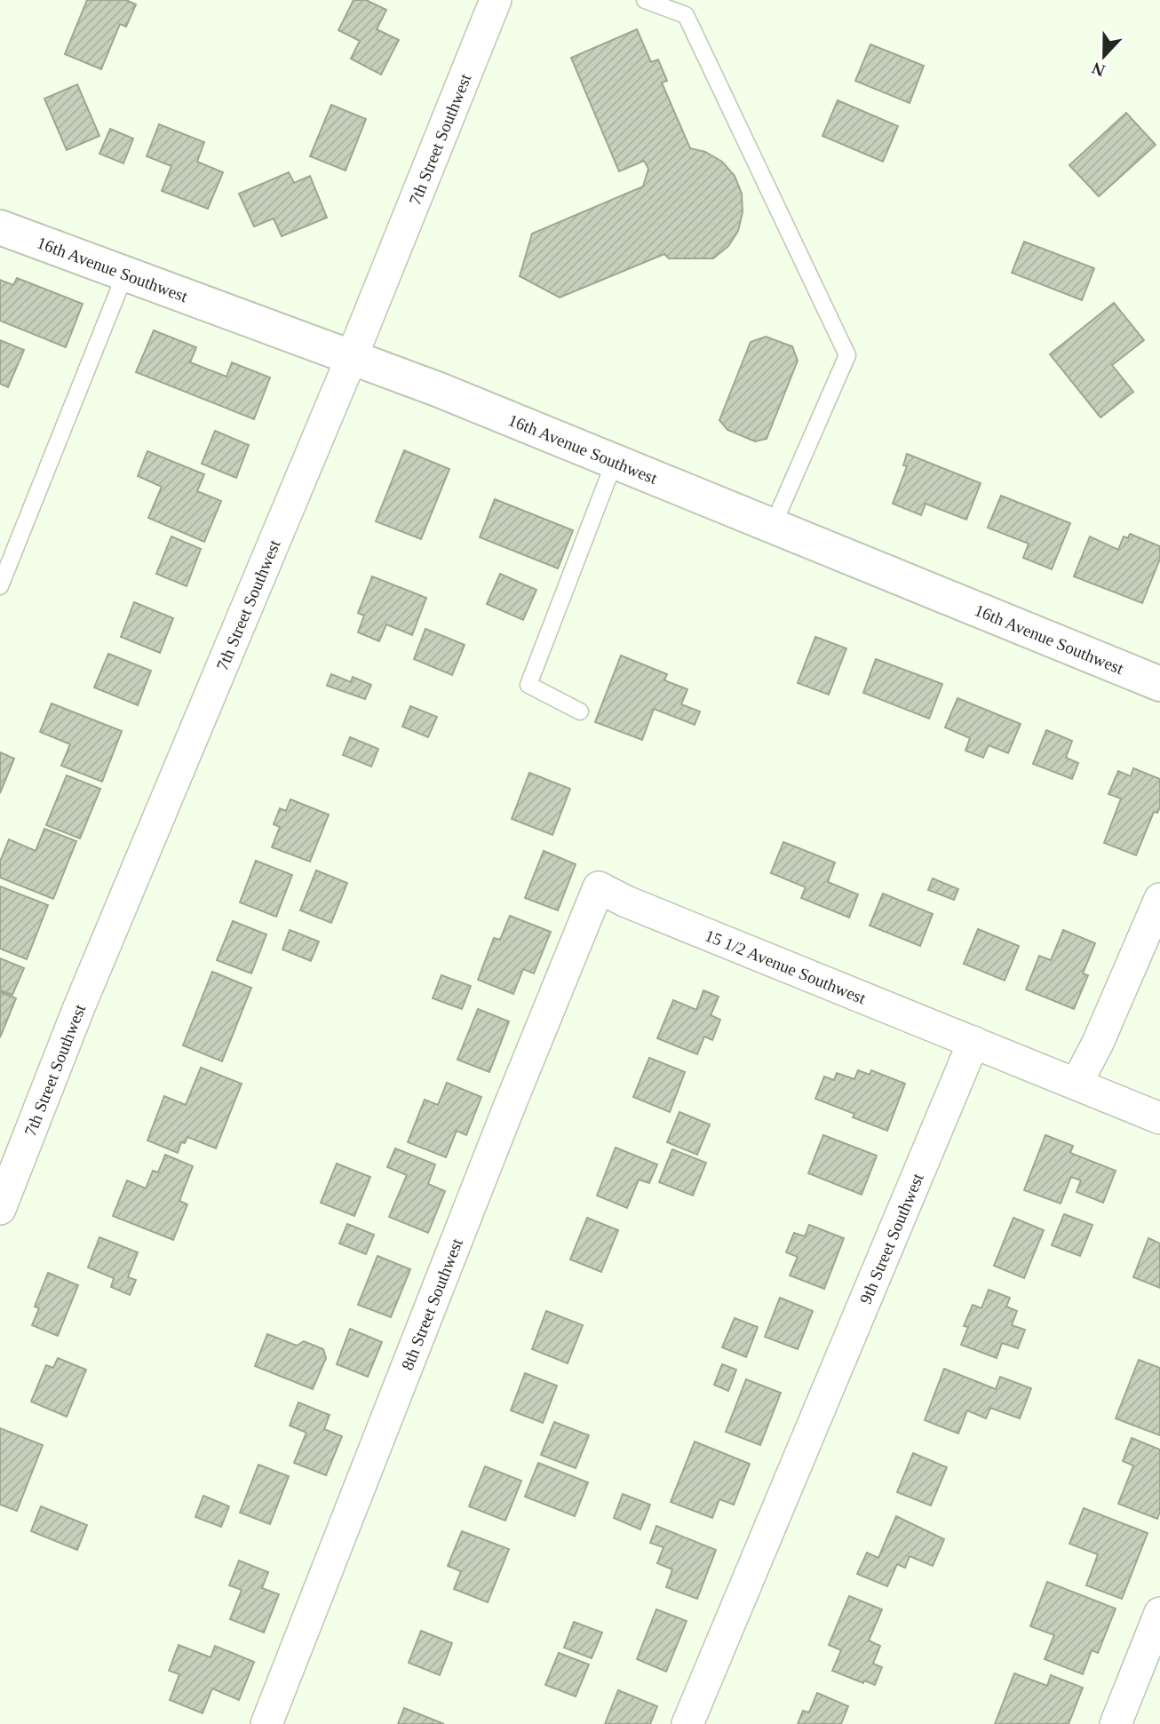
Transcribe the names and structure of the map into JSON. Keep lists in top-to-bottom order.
{
  "streets": {
    "street": [
      "7th Street Southwest",
      "16th Avenue Southwest",
      "15 1/2 Avenue Southwest",
      "9th Street Southwest",
      "8th Street Southwest"
    ]
  },
  "crossings": [
    ["7th Street Southwest", "16th Avenue Southwest"],
    ["15 1/2 Avenue Southwest", "9th Street Southwest"],
    ["15 1/2 Avenue Southwest", "8th Street Southwest"]
  ],
  "north": "bottom"
}
